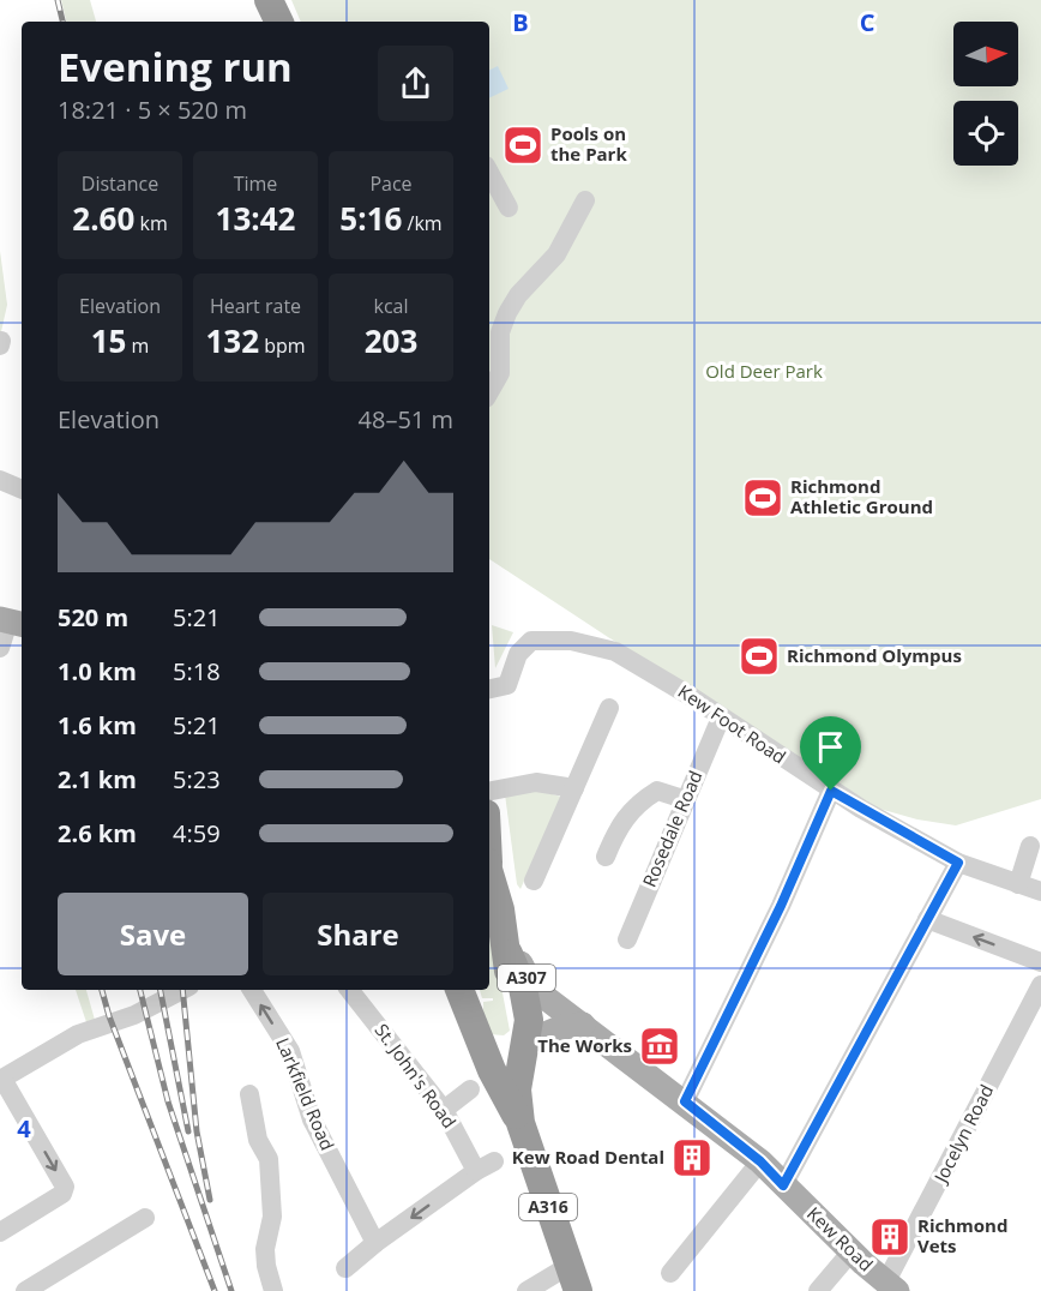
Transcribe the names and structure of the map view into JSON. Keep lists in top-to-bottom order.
{
  "streets": {
    "highway": ["A316"],
    "main road": ["A307", "Kew Road"],
    "street": [
      "Kew Foot Road",
      "Rosedale Road",
      "St. John's Road",
      "Larkfield Road",
      "Jocelyn Road"
    ]
  },
  "crossings": [
    ["Kew Foot Road", "Rosedale Road"],
    ["St. John's Road", "Larkfield Road"],
    ["Jocelyn Road", "Kew Road"],
    ["A316", "Kew Road"]
  ],
  "parks": ["Old Deer Park"],
  "places": {
    "sports": ["Pools on the Park", "Richmond Athletic Ground", "Richmond Olympus"],
    "museum": ["The Works"],
    "building": ["Kew Road Dental", "Richmond Vets"]
  },
  "north": "right",
  "page": {
    "heading": ["Evening run", "18:21 · 5 × 520 m"],
    "stats": [
      ["Distance", "2.60 km"],
      ["Time", "13:42"],
      ["Pace", "5:16 /km"],
      ["Elevation", "15 m"],
      ["Heart rate", "132 bpm"],
      ["kcal", "203"]
    ],
    "chart": ["Elevation", "48–51 m"],
    "list": [
      {
        "name": "520 m",
        "note": "5:21"
      },
      {
        "name": "1.0 km",
        "note": "5:18"
      },
      {
        "name": "1.6 km",
        "note": "5:21"
      },
      {
        "name": "2.1 km",
        "note": "5:23"
      },
      {
        "name": "2.6 km",
        "note": "4:59"
      }
    ],
    "buttons": ["Save", "Share"]
  },
  "grid": {
    "columns": ["B", "C"],
    "rows": ["4"]
  }
}
